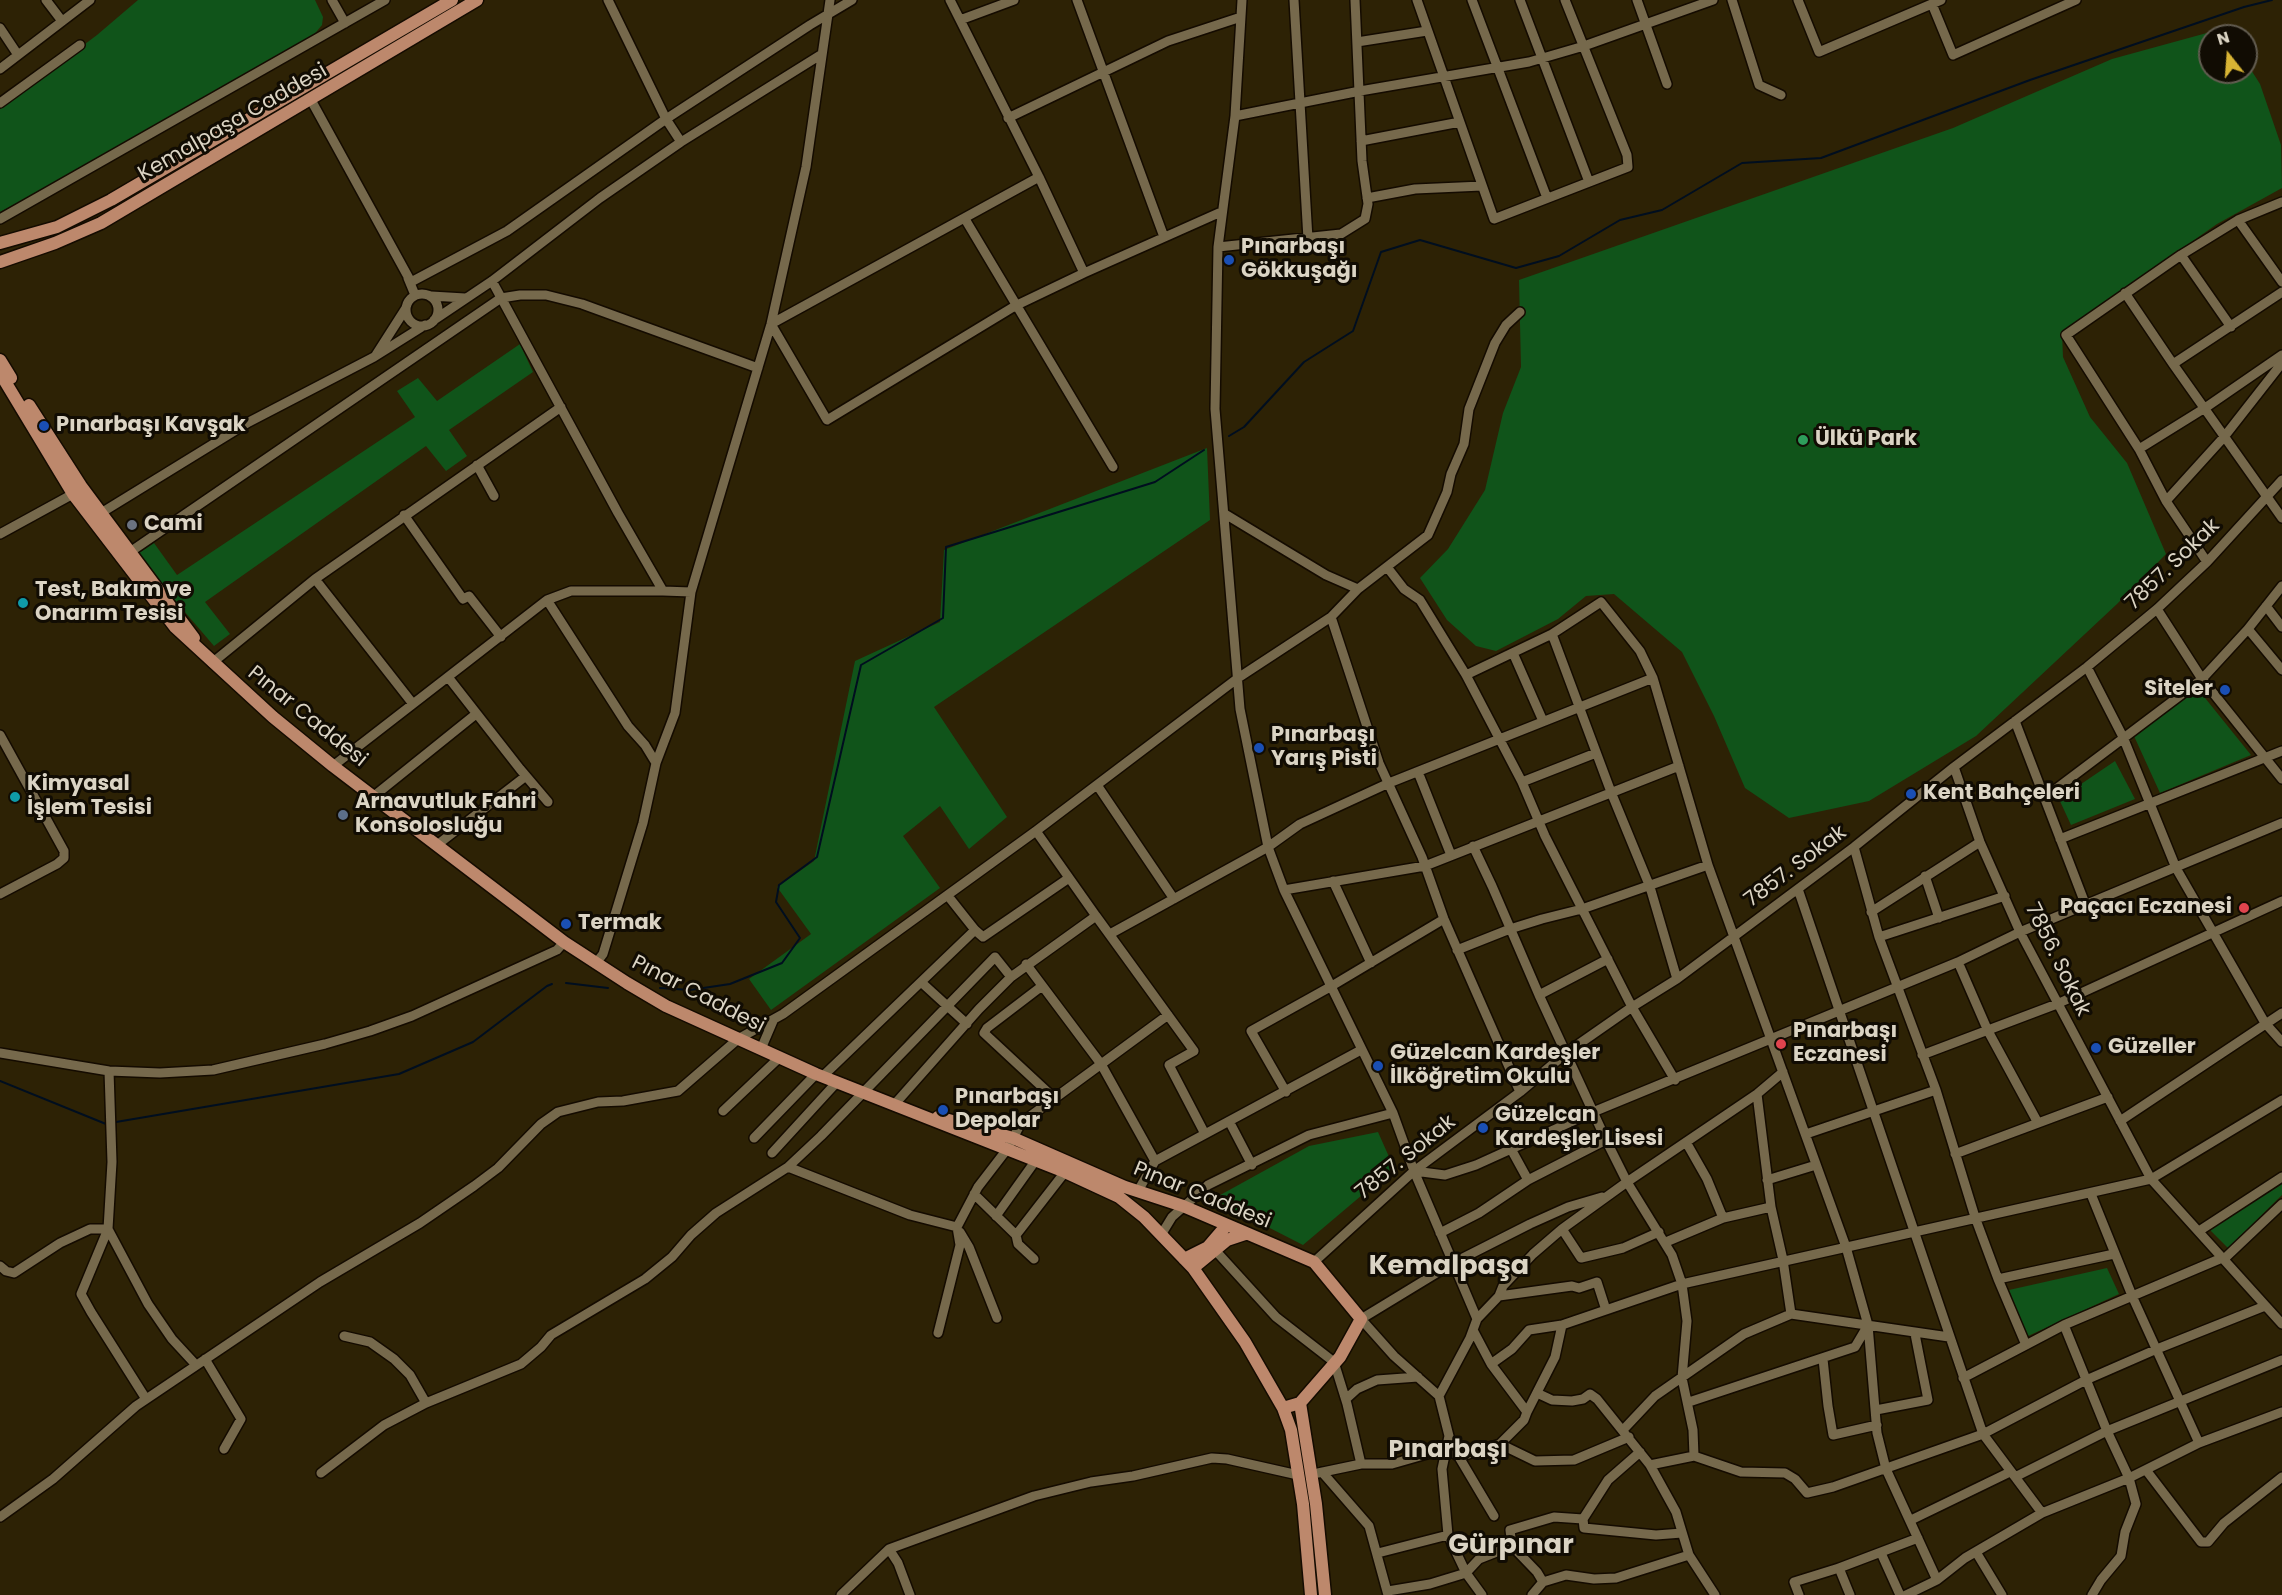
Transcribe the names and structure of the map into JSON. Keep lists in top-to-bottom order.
{
  "streets": {
    "main road": ["Kemalpaşa Caddesi", "Pınar Caddesi"],
    "street": ["7857. Sokak", "7856. Sokak"]
  },
  "crossings": [
    ["7857. Sokak", "Pınar Caddesi"],
    ["7857. Sokak", "7856. Sokak"]
  ],
  "districts": ["Kemalpaşa", "Pınarbaşı", "Gürpınar"],
  "places": [
    "Pınarbaşı Gökkuşağı",
    "Pınarbaşı Kavşak",
    "Ülkü Park",
    "Cami",
    "Test, Bakım ve Onarım Tesisi",
    "Siteler",
    "Pınarbaşı Yarış Pisti",
    "Kent Bahçeleri",
    "Kimyasal İşlem Tesisi",
    "Arnavutluk Fahri Konsolosluğu",
    "Paçacı Eczanesi",
    "Termak",
    "Pınarbaşı Eczanesi",
    "Güzeller",
    "Güzelcan Kardeşler İlköğretim Okulu",
    "Pınarbaşı Depolar",
    "Güzelcan Kardeşler Lisesi"
  ],
  "north": "top"
}
